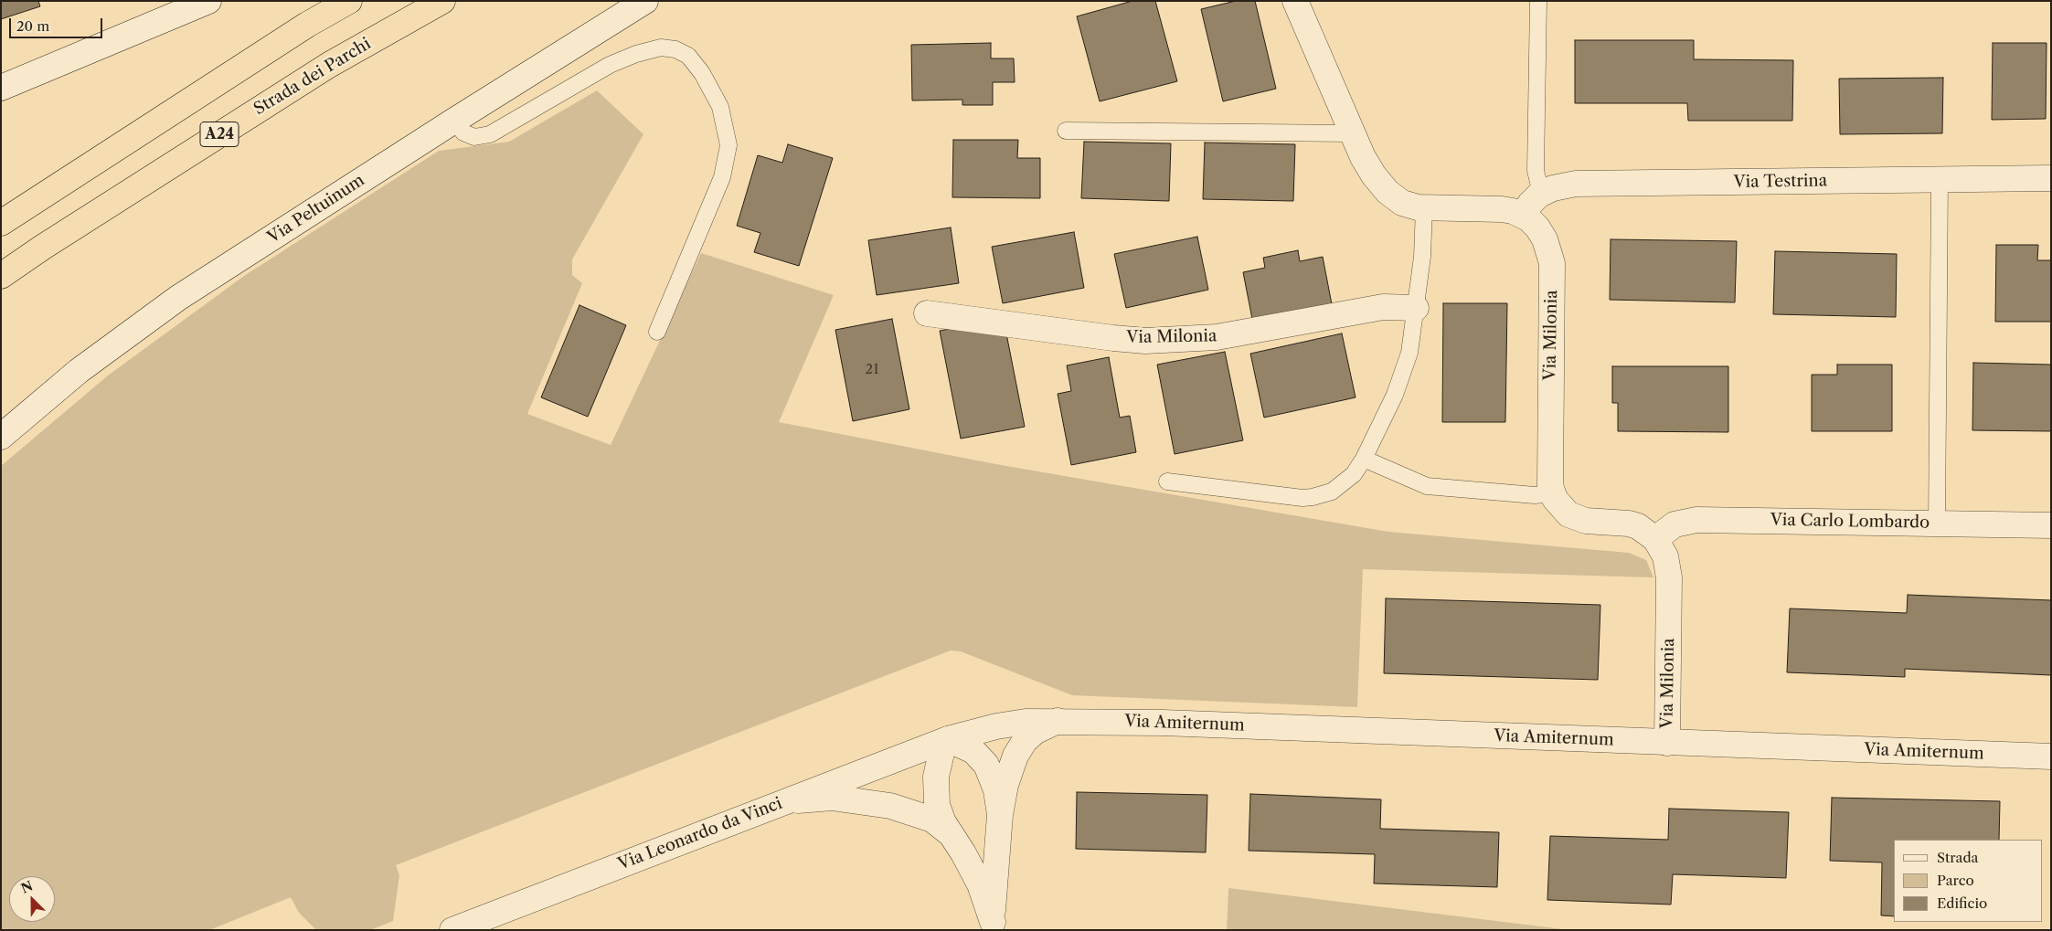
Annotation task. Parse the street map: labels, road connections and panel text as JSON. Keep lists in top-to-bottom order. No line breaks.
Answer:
{"streets":{"highway":["Strada dei Parchi","A24"],"street":["Via Testrina","Via Peltuinum","Via Milonia","Via Carlo Lombardo","Via Amiternum","Via Leonardo da Vinci"]},"crossings":[["Via Testrina","Via Milonia"],["Via Milonia","Via Carlo Lombardo"],["Via Milonia","Via Amiternum"],["Via Amiternum","Via Leonardo da Vinci"]],"house_numbers":["21"],"legend":["Strada","Parco","Edificio"],"scale_bar":"20 m","north":"top left"}
